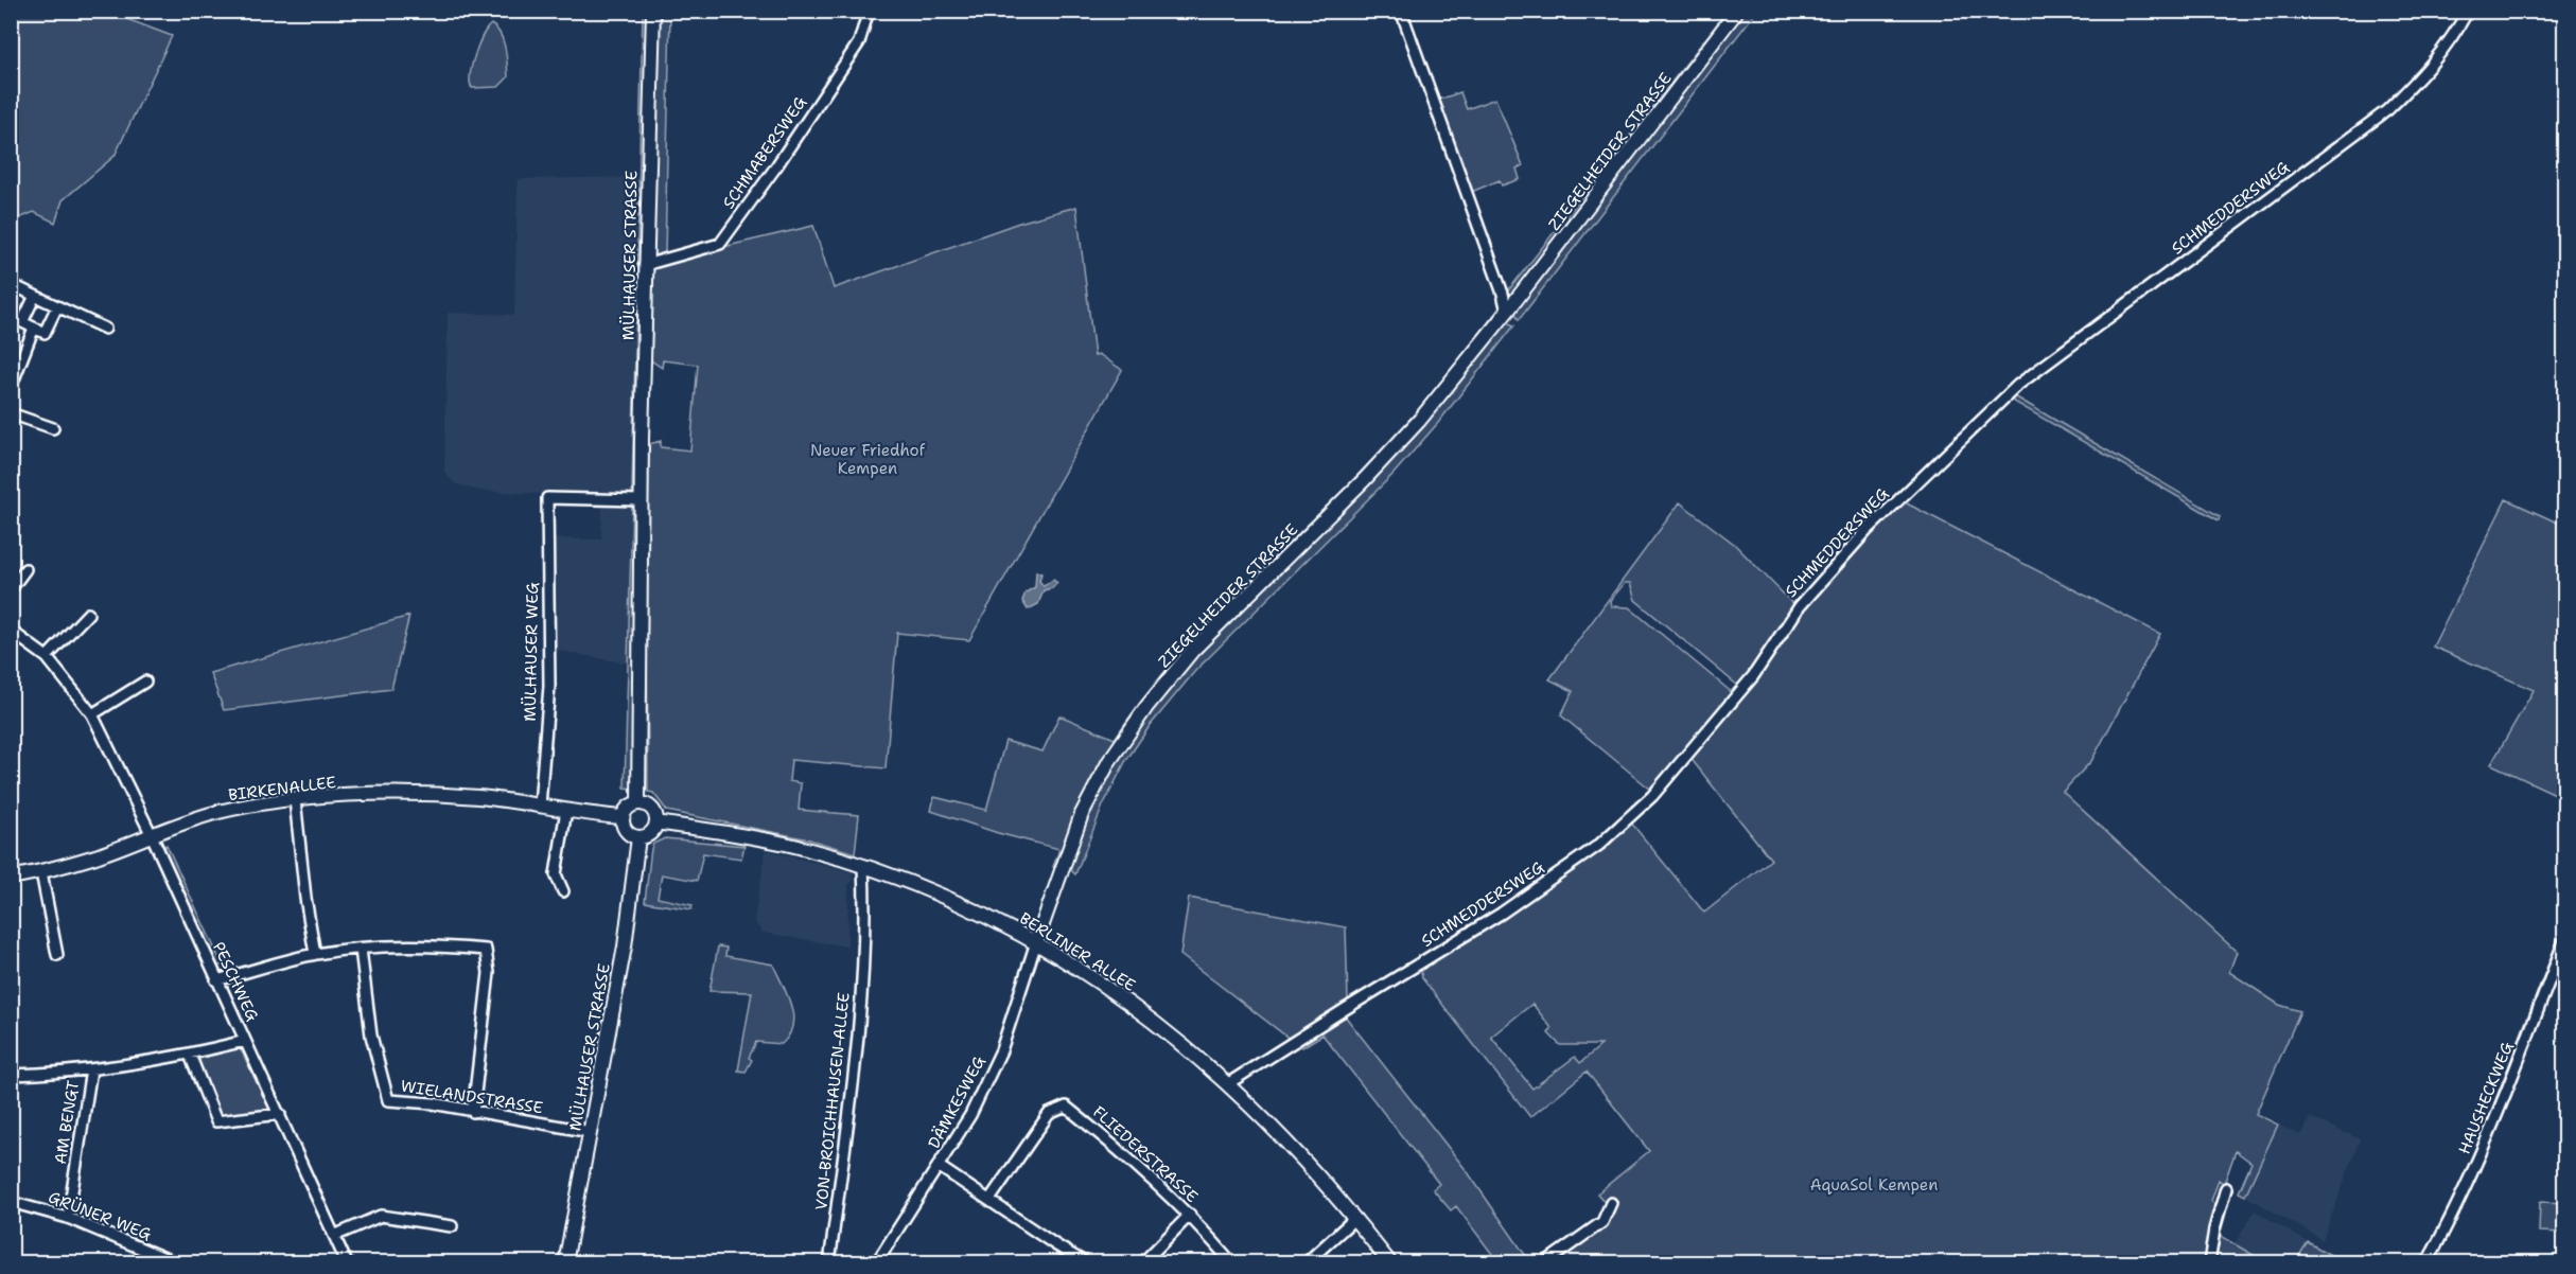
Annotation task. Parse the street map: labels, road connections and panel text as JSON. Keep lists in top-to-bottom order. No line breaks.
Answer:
{"streets":{"street":["ZIEGELHEIDER STRASSE","SCHMABERSWEG","SCHMEDDERSWEG","MÜLHAUSER STRASSE","MÜLHAUSER WEG","BIRKENALLEE","BERLINER ALLEE","PESCHWEG","WIELANDSTRASSE","HAUSHECKWEG","VON-BROICHHAUSEN-ALLEE","DÄMKESWEG","AM BENGT","FLIEDERSTRASSE","GRÜNER WEG"]},"crossings":[["ZIEGELHEIDER STRASSE","BERLINER ALLEE"],["ZIEGELHEIDER STRASSE","DÄMKESWEG"],["SCHMABERSWEG","MÜLHAUSER STRASSE"],["SCHMEDDERSWEG","BERLINER ALLEE"],["MÜLHAUSER STRASSE","MÜLHAUSER WEG"],["MÜLHAUSER STRASSE","BIRKENALLEE"],["MÜLHAUSER STRASSE","BERLINER ALLEE"],["MÜLHAUSER STRASSE","WIELANDSTRASSE"],["MÜLHAUSER WEG","BIRKENALLEE"],["BIRKENALLEE","BERLINER ALLEE"],["BIRKENALLEE","PESCHWEG"],["BERLINER ALLEE","VON-BROICHHAUSEN-ALLEE"],["BERLINER ALLEE","DÄMKESWEG"],["AM BENGT","GRÜNER WEG"]],"parks":["Neuer Friedhof Kempen","AquaSol Kempen"]}
